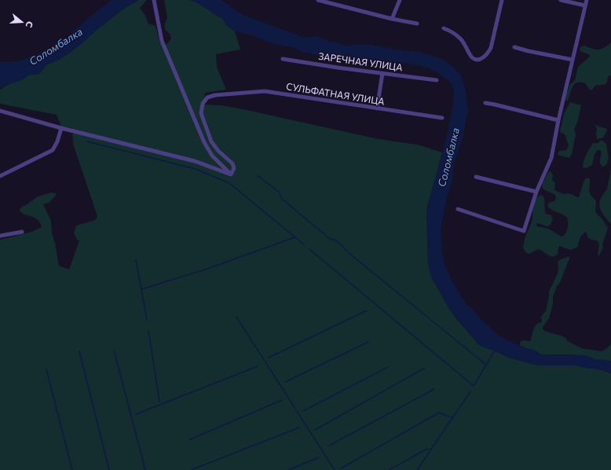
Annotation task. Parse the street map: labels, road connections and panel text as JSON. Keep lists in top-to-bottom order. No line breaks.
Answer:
{"streets":{"street":["ЗАРЕЧНАЯ УЛИЦА","СУЛЬФАТНАЯ УЛИЦА"]},"water":["Соломбалка"],"north":"right"}
